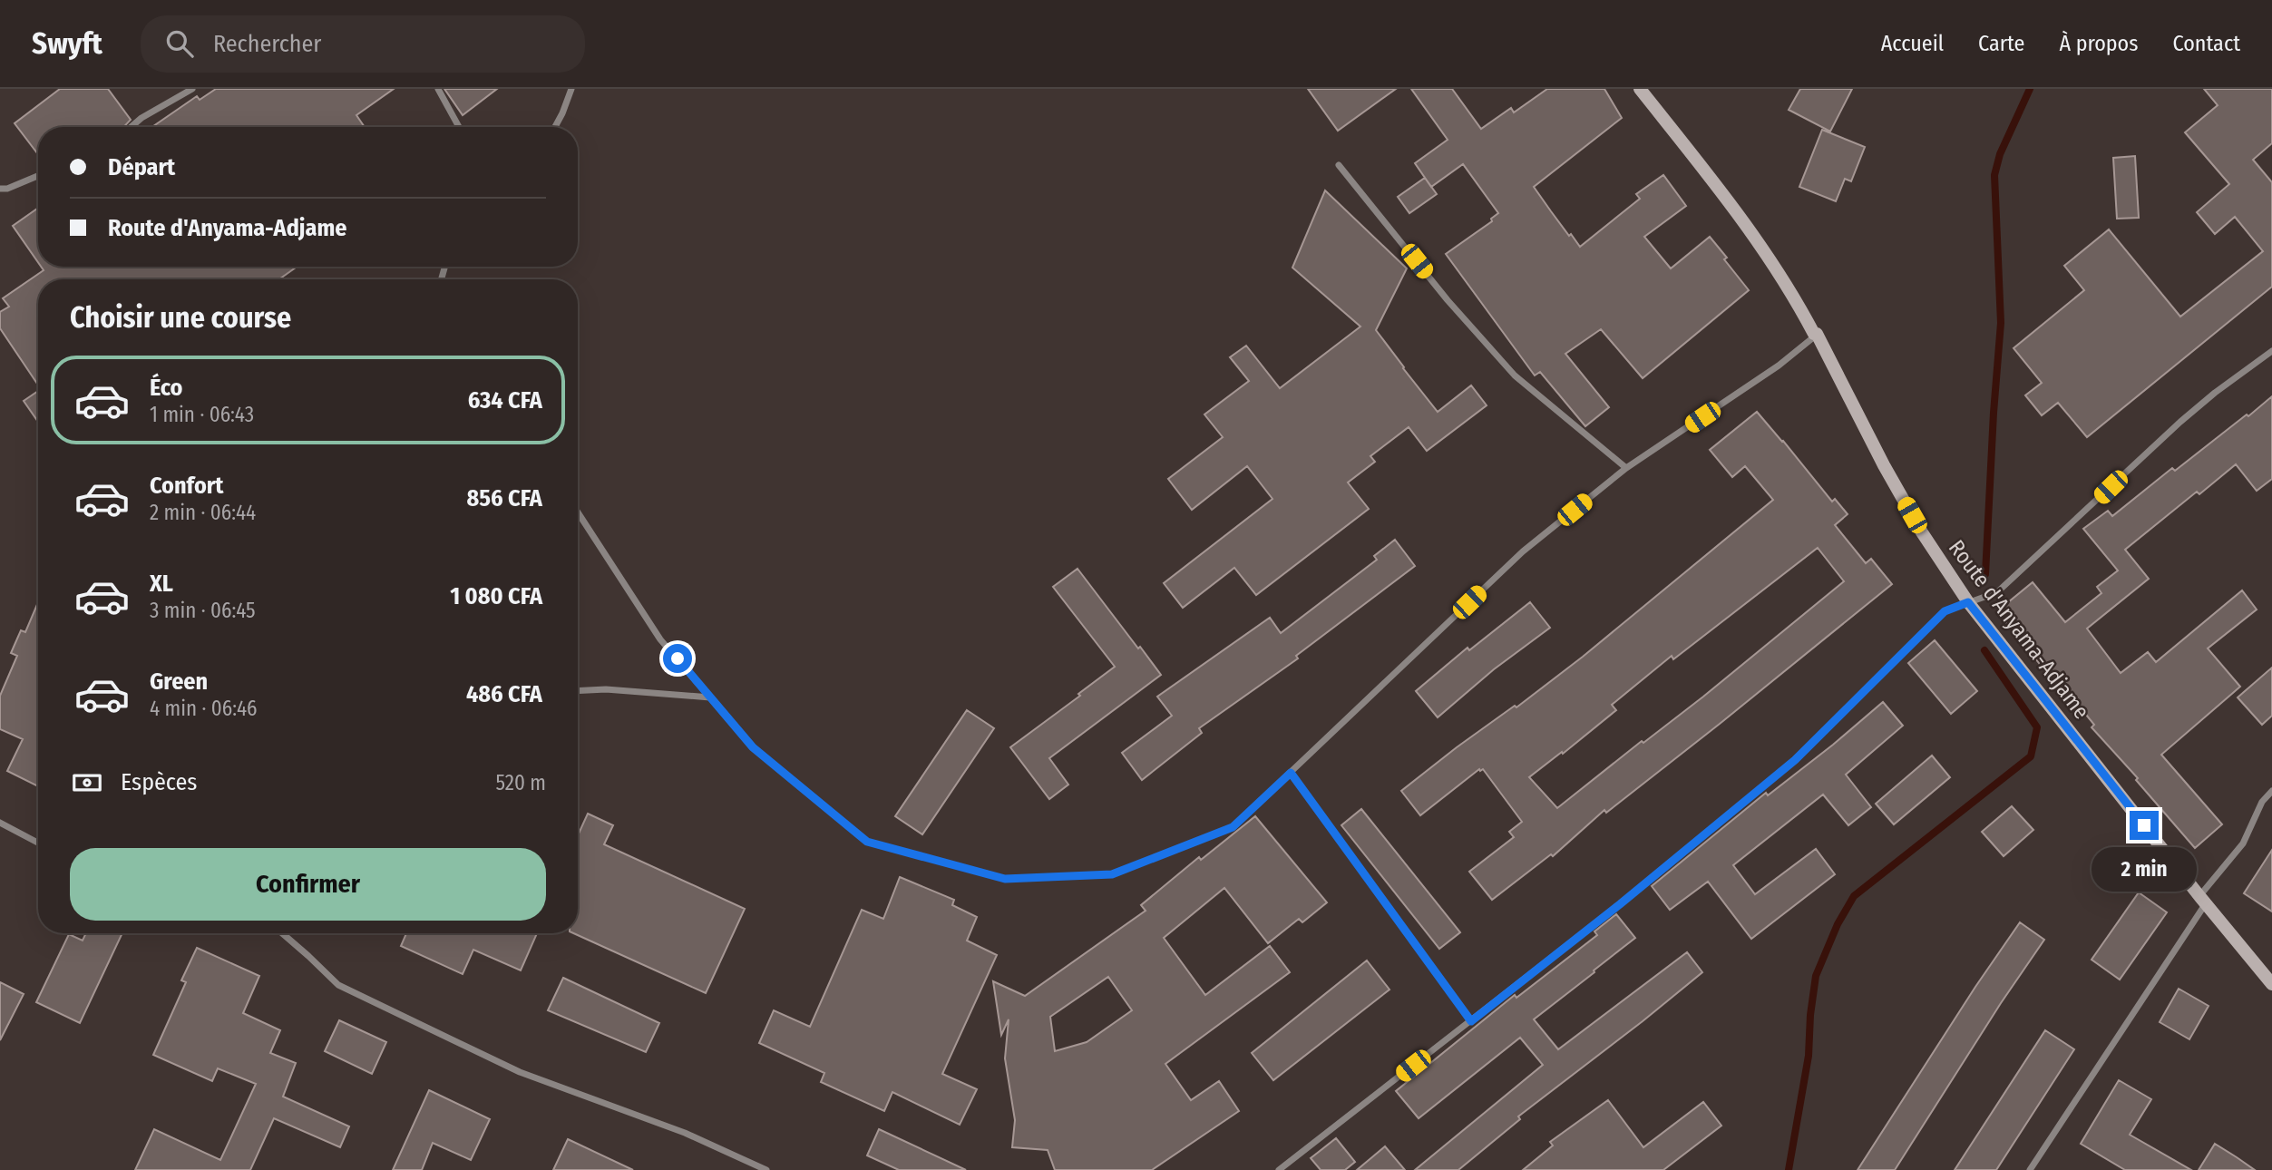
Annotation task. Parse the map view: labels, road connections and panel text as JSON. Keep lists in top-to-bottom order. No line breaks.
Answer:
{"streets":{"street":["Route d'Anyama-Adjame"]},"page":{"header":"Swyft","search":"Rechercher","nav":["Accueil","Carte","À propos","Contact"],"banner":["Départ","Route d'Anyama-Adjame"],"heading":"Choisir une course","list":[{"name":"Éco","note":"1 min · 06:43","value":"634 CFA"},{"name":"Confort","note":"2 min · 06:44","value":"856 CFA"},{"name":"XL","note":"3 min · 06:45","value":"1 080 CFA"},{"name":"Green","note":"4 min · 06:46","value":"486 CFA"}],"pay":["Espèces","520 m"],"buttons":"Confirmer","bubble":"2 min"}}
